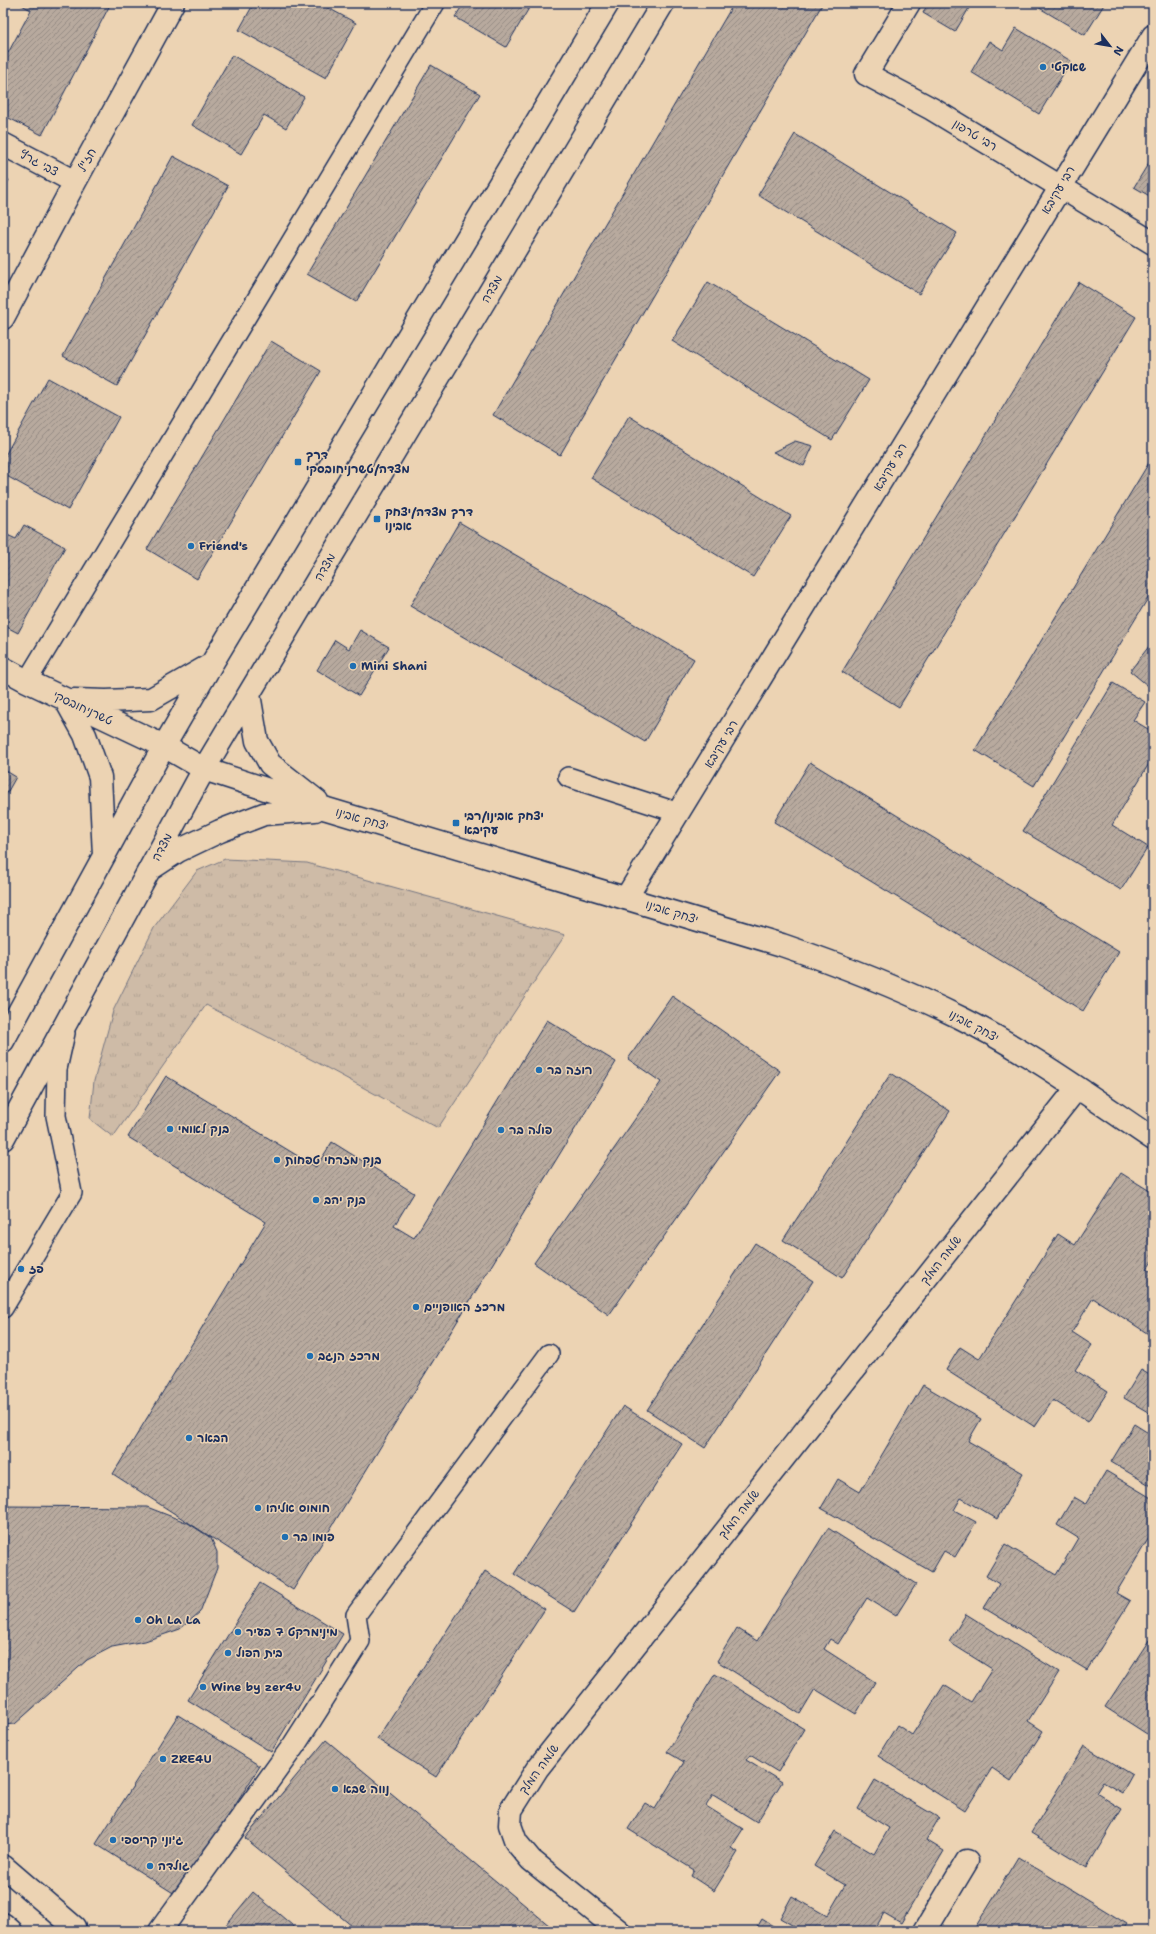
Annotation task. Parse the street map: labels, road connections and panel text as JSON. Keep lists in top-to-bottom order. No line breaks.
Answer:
{"streets":{"street":["רבי טרפון","חז\"ל","צבי גרץ","רבי עקיבא","מצדה","טשרניחובסקי","יצחק אבינו","שלמה המלך"]},"crossings":[["רבי טרפון","רבי עקיבא"],["חז\"ל","צבי גרץ"],["רבי עקיבא","יצחק אבינו"],["מצדה","יצחק אבינו"],["טשרניחובסקי","יצחק אבינו"],["יצחק אבינו","שלמה המלך"]],"places":{"other":["שאקטי","Friend's","Mini Shani","רוזה בר","בנק לאומי","פולה בר","בנק מזרחי טפחות","בנק יהב","פז","מרכז האופניים","מרכז הנגב","הבאר","חומוס אליהו","פומו בר","Oh La La","מינימרקט 7 בעיר","בית הפול","Wine by zer4u","ZRE4U","נווה שבא","ג'וני קריספי","גולדה"],"transit":["דרך מצדה/טשרניחובסקי","דרך מצדה/יצחק אבינו","יצחק אבינו/רבי עקיבא"]},"north":"bottom right"}
